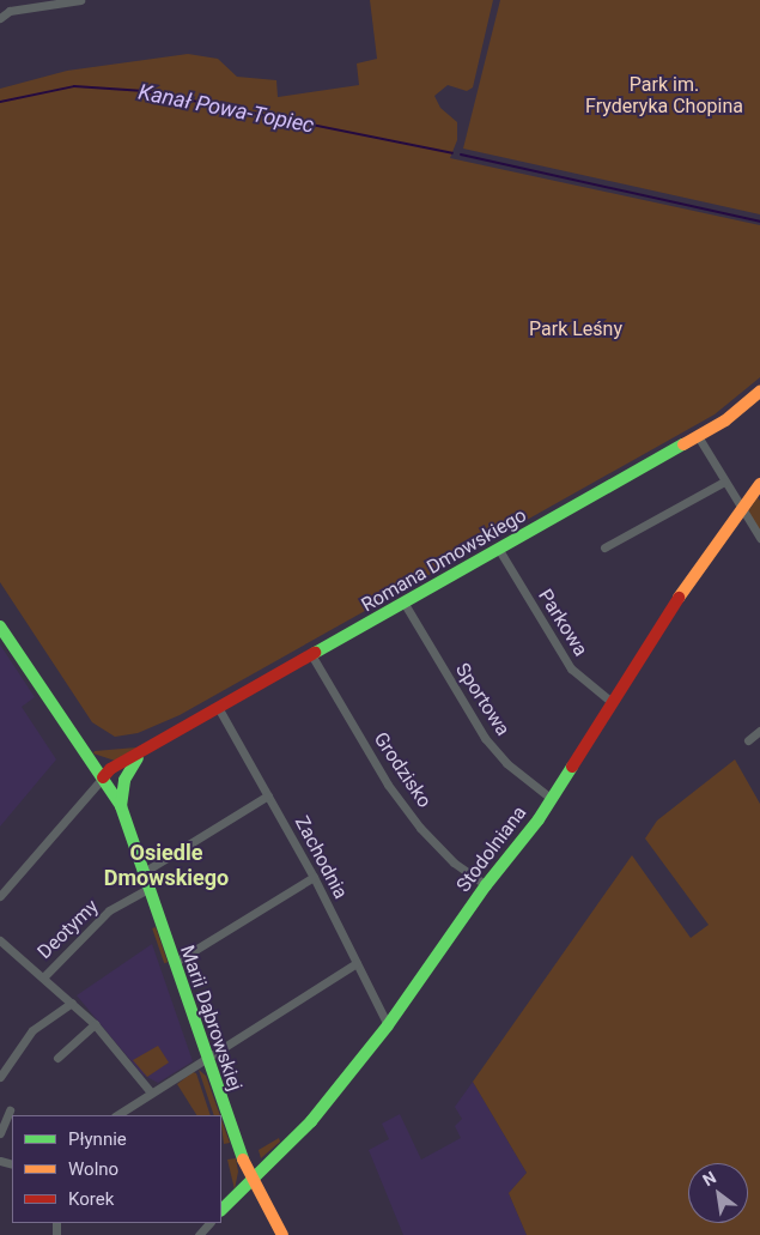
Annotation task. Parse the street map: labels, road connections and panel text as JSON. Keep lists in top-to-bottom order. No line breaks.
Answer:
{"streets":{"street":["Romana Dmowskiego","Parkowa","Sportowa","Grodzisko","Stodolniana","Zachodnia","Deotymy","Marii Dąbrowskiej"]},"crossings":[["Romana Dmowskiego","Parkowa"],["Romana Dmowskiego","Sportowa"],["Romana Dmowskiego","Grodzisko"],["Romana Dmowskiego","Zachodnia"],["Romana Dmowskiego","Marii Dąbrowskiej"],["Parkowa","Stodolniana"],["Sportowa","Stodolniana"],["Grodzisko","Stodolniana"],["Stodolniana","Zachodnia"],["Stodolniana","Marii Dąbrowskiej"],["Deotymy","Marii Dąbrowskiej"]],"districts":["Osiedle Dmowskiego"],"water":["Kanał Powa-Topiec"],"parks":["Park im. Fryderyka Chopina","Park Leśny"],"legend":["Płynnie","Wolno","Korek"],"north":"top left"}
